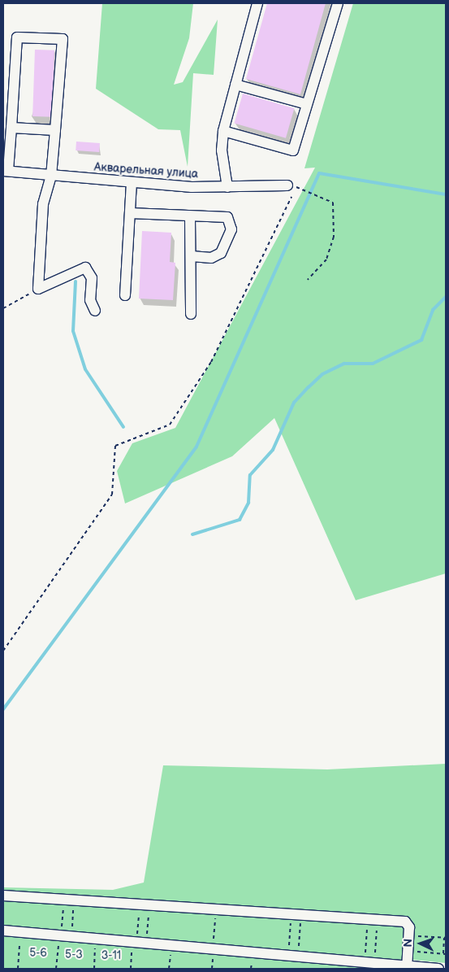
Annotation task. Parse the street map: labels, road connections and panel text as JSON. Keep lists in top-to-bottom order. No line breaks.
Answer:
{"streets":{"street":["Акварельная улица"]},"parks":["5-6","5-3","3-11"],"north":"left"}
